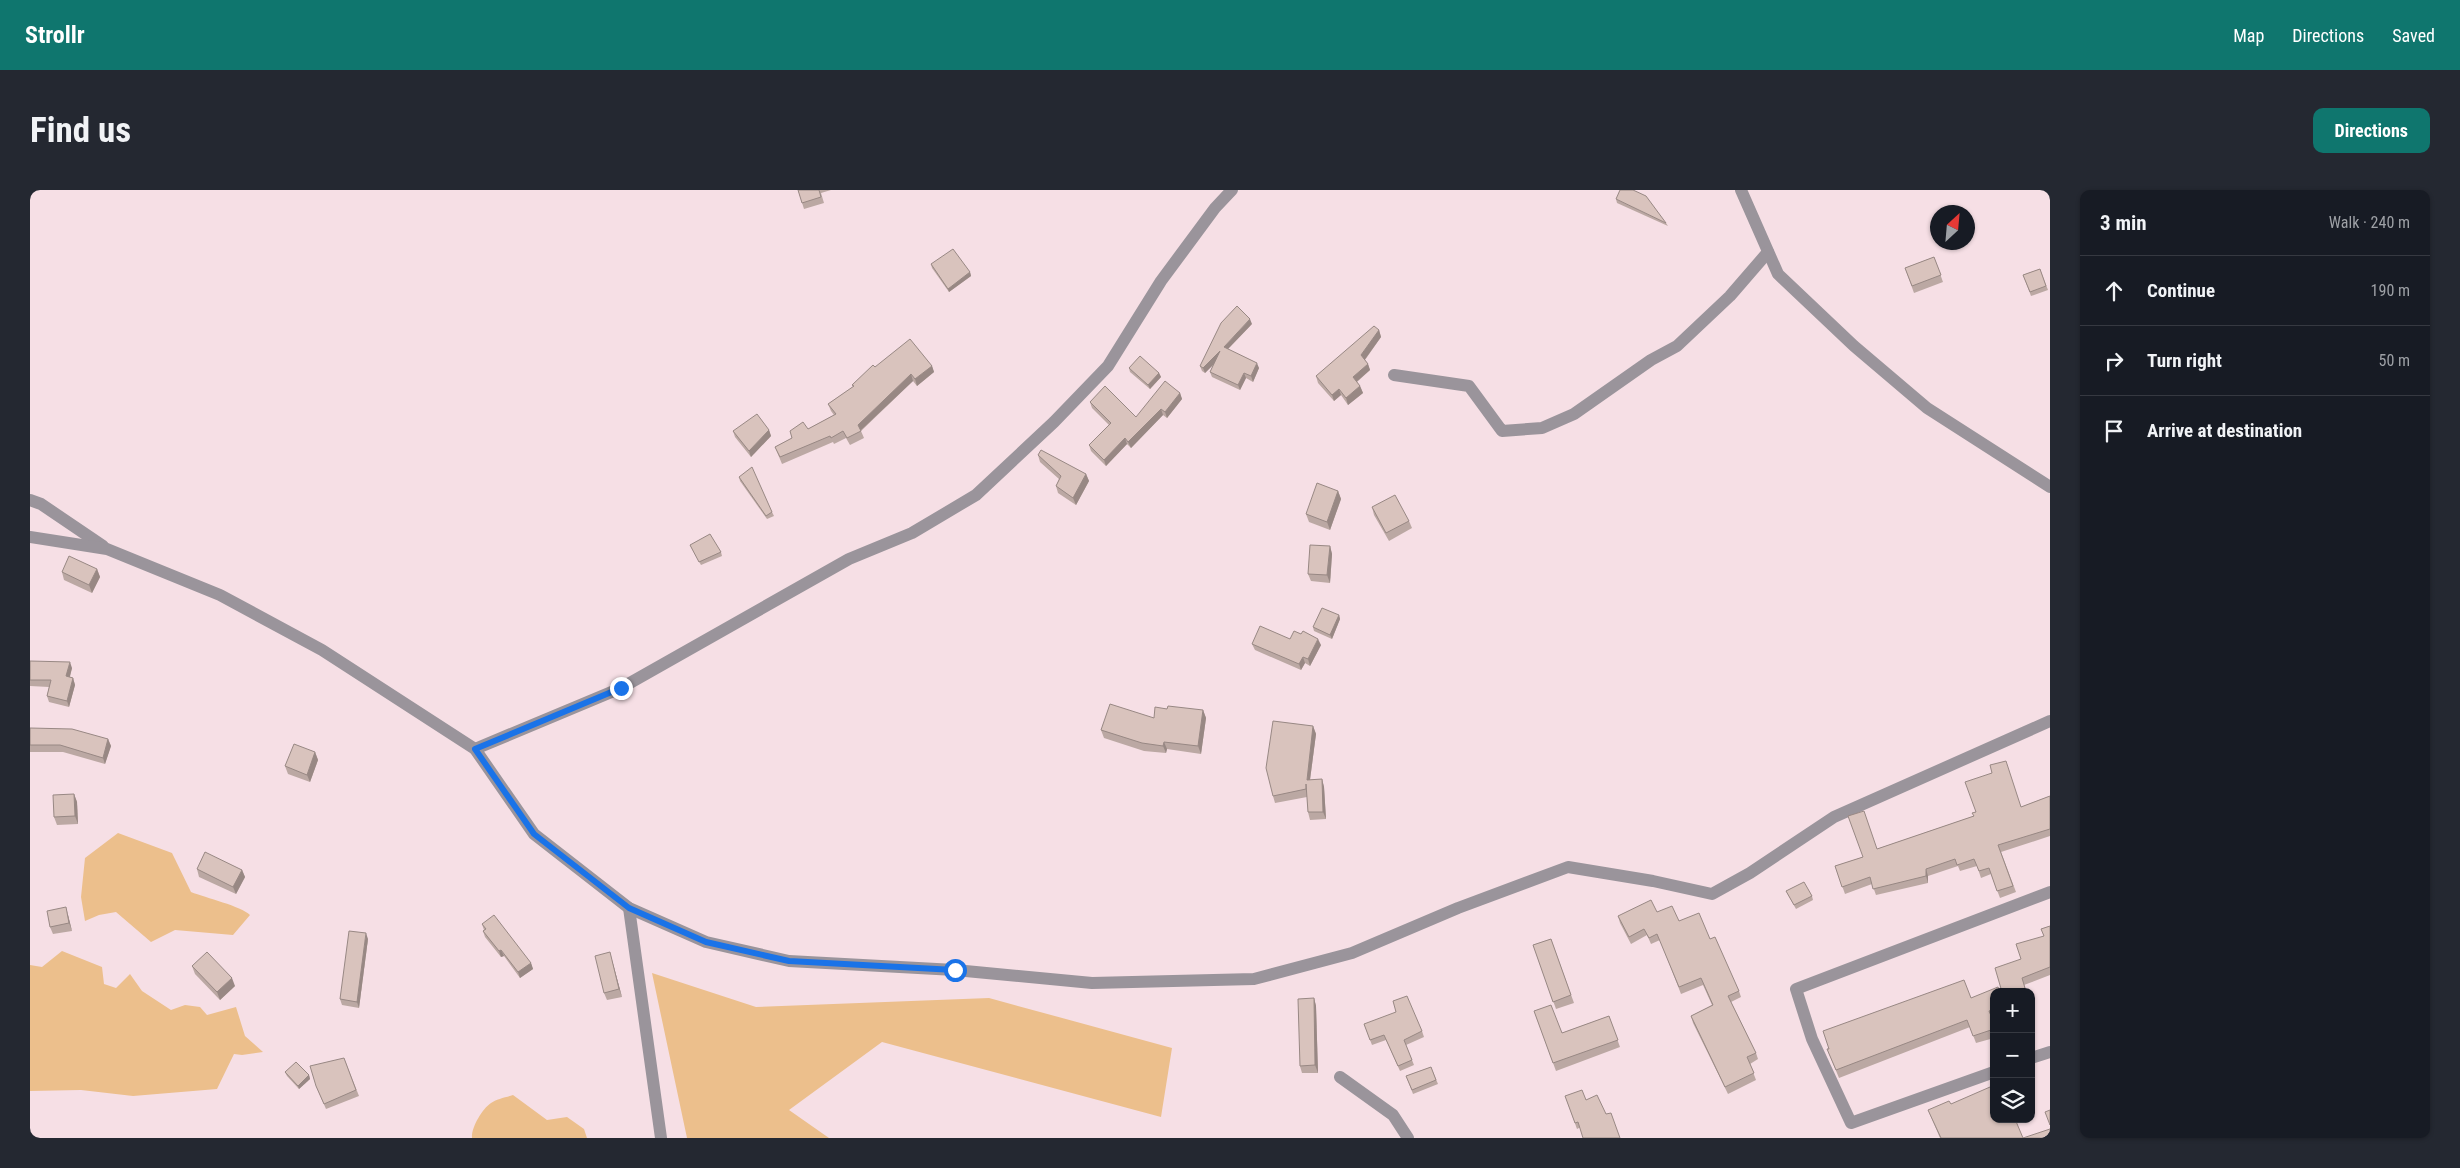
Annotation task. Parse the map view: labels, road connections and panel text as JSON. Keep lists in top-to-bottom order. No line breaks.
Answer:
{"north":"top right","page":{"header":"Strollr","nav":["Map","Directions","Saved"],"buttons":"Directions","title":"Find us","heading":["3 min","Walk · 240 m"],"list":[["Continue","190 m"],["Turn right","50 m"],"Arrive at destination"],"map_buttons":["+","−"]}}
